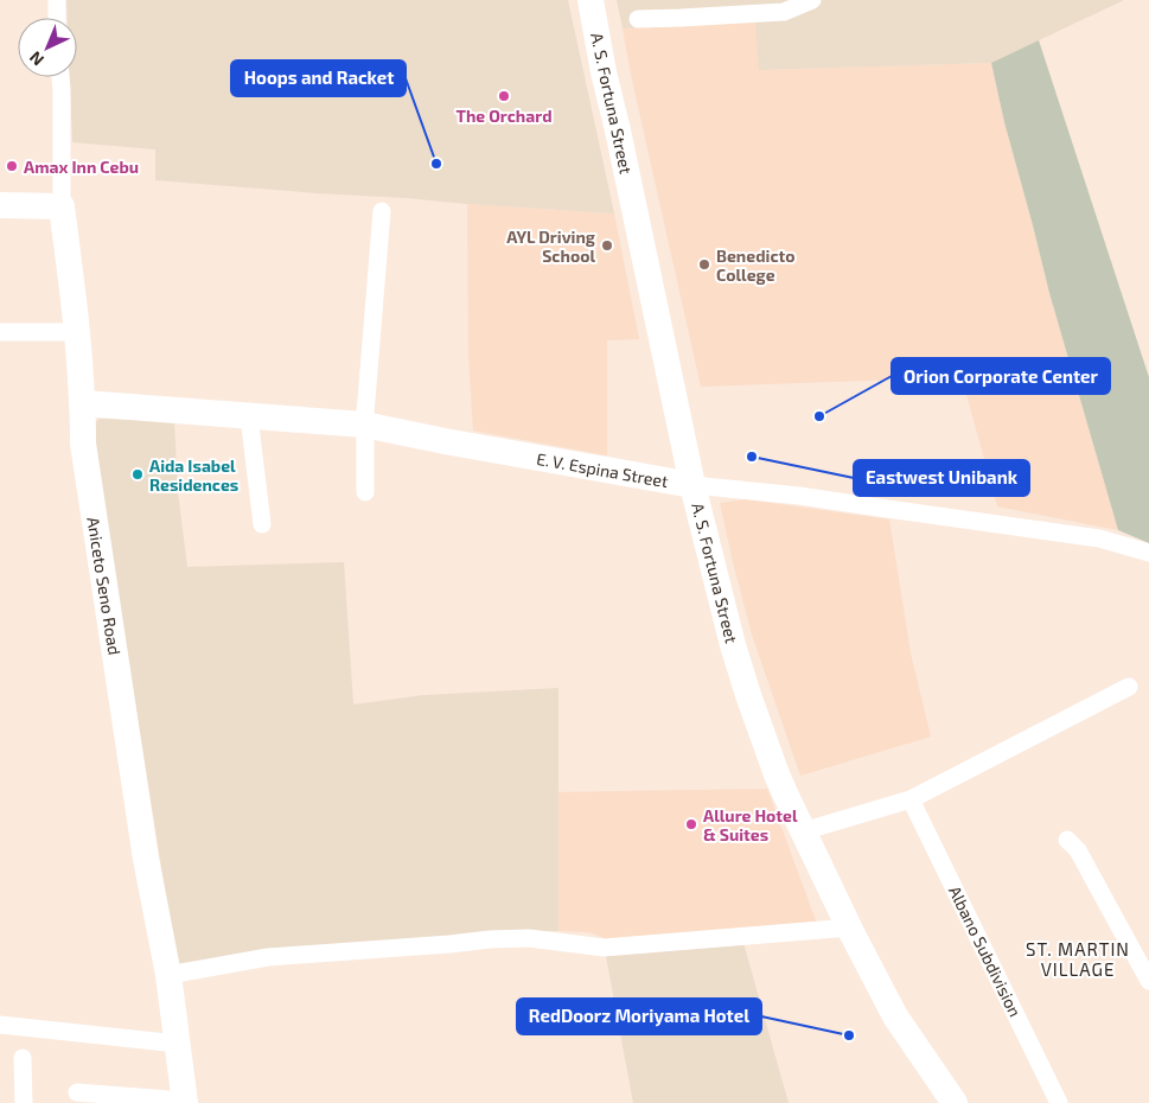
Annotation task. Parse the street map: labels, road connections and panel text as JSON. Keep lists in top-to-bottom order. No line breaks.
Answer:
{"streets":{"street":["A. S. Fortuna Street","E. V. Espina Street","Aniceto Seno Road","Albano Subdivision"]},"crossings":[["A. S. Fortuna Street","E. V. Espina Street"],["E. V. Espina Street","Aniceto Seno Road"]],"districts":["ST. MARTIN VILLAGE"],"places":["The Orchard","Hoops and Racket","Amax Inn Cebu","AYL Driving School","Benedicto College","Orion Corporate Center","Eastwest Unibank","Aida Isabel Residences","Allure Hotel & Suites","RedDoorz Moriyama Hotel"],"north":"bottom left"}
